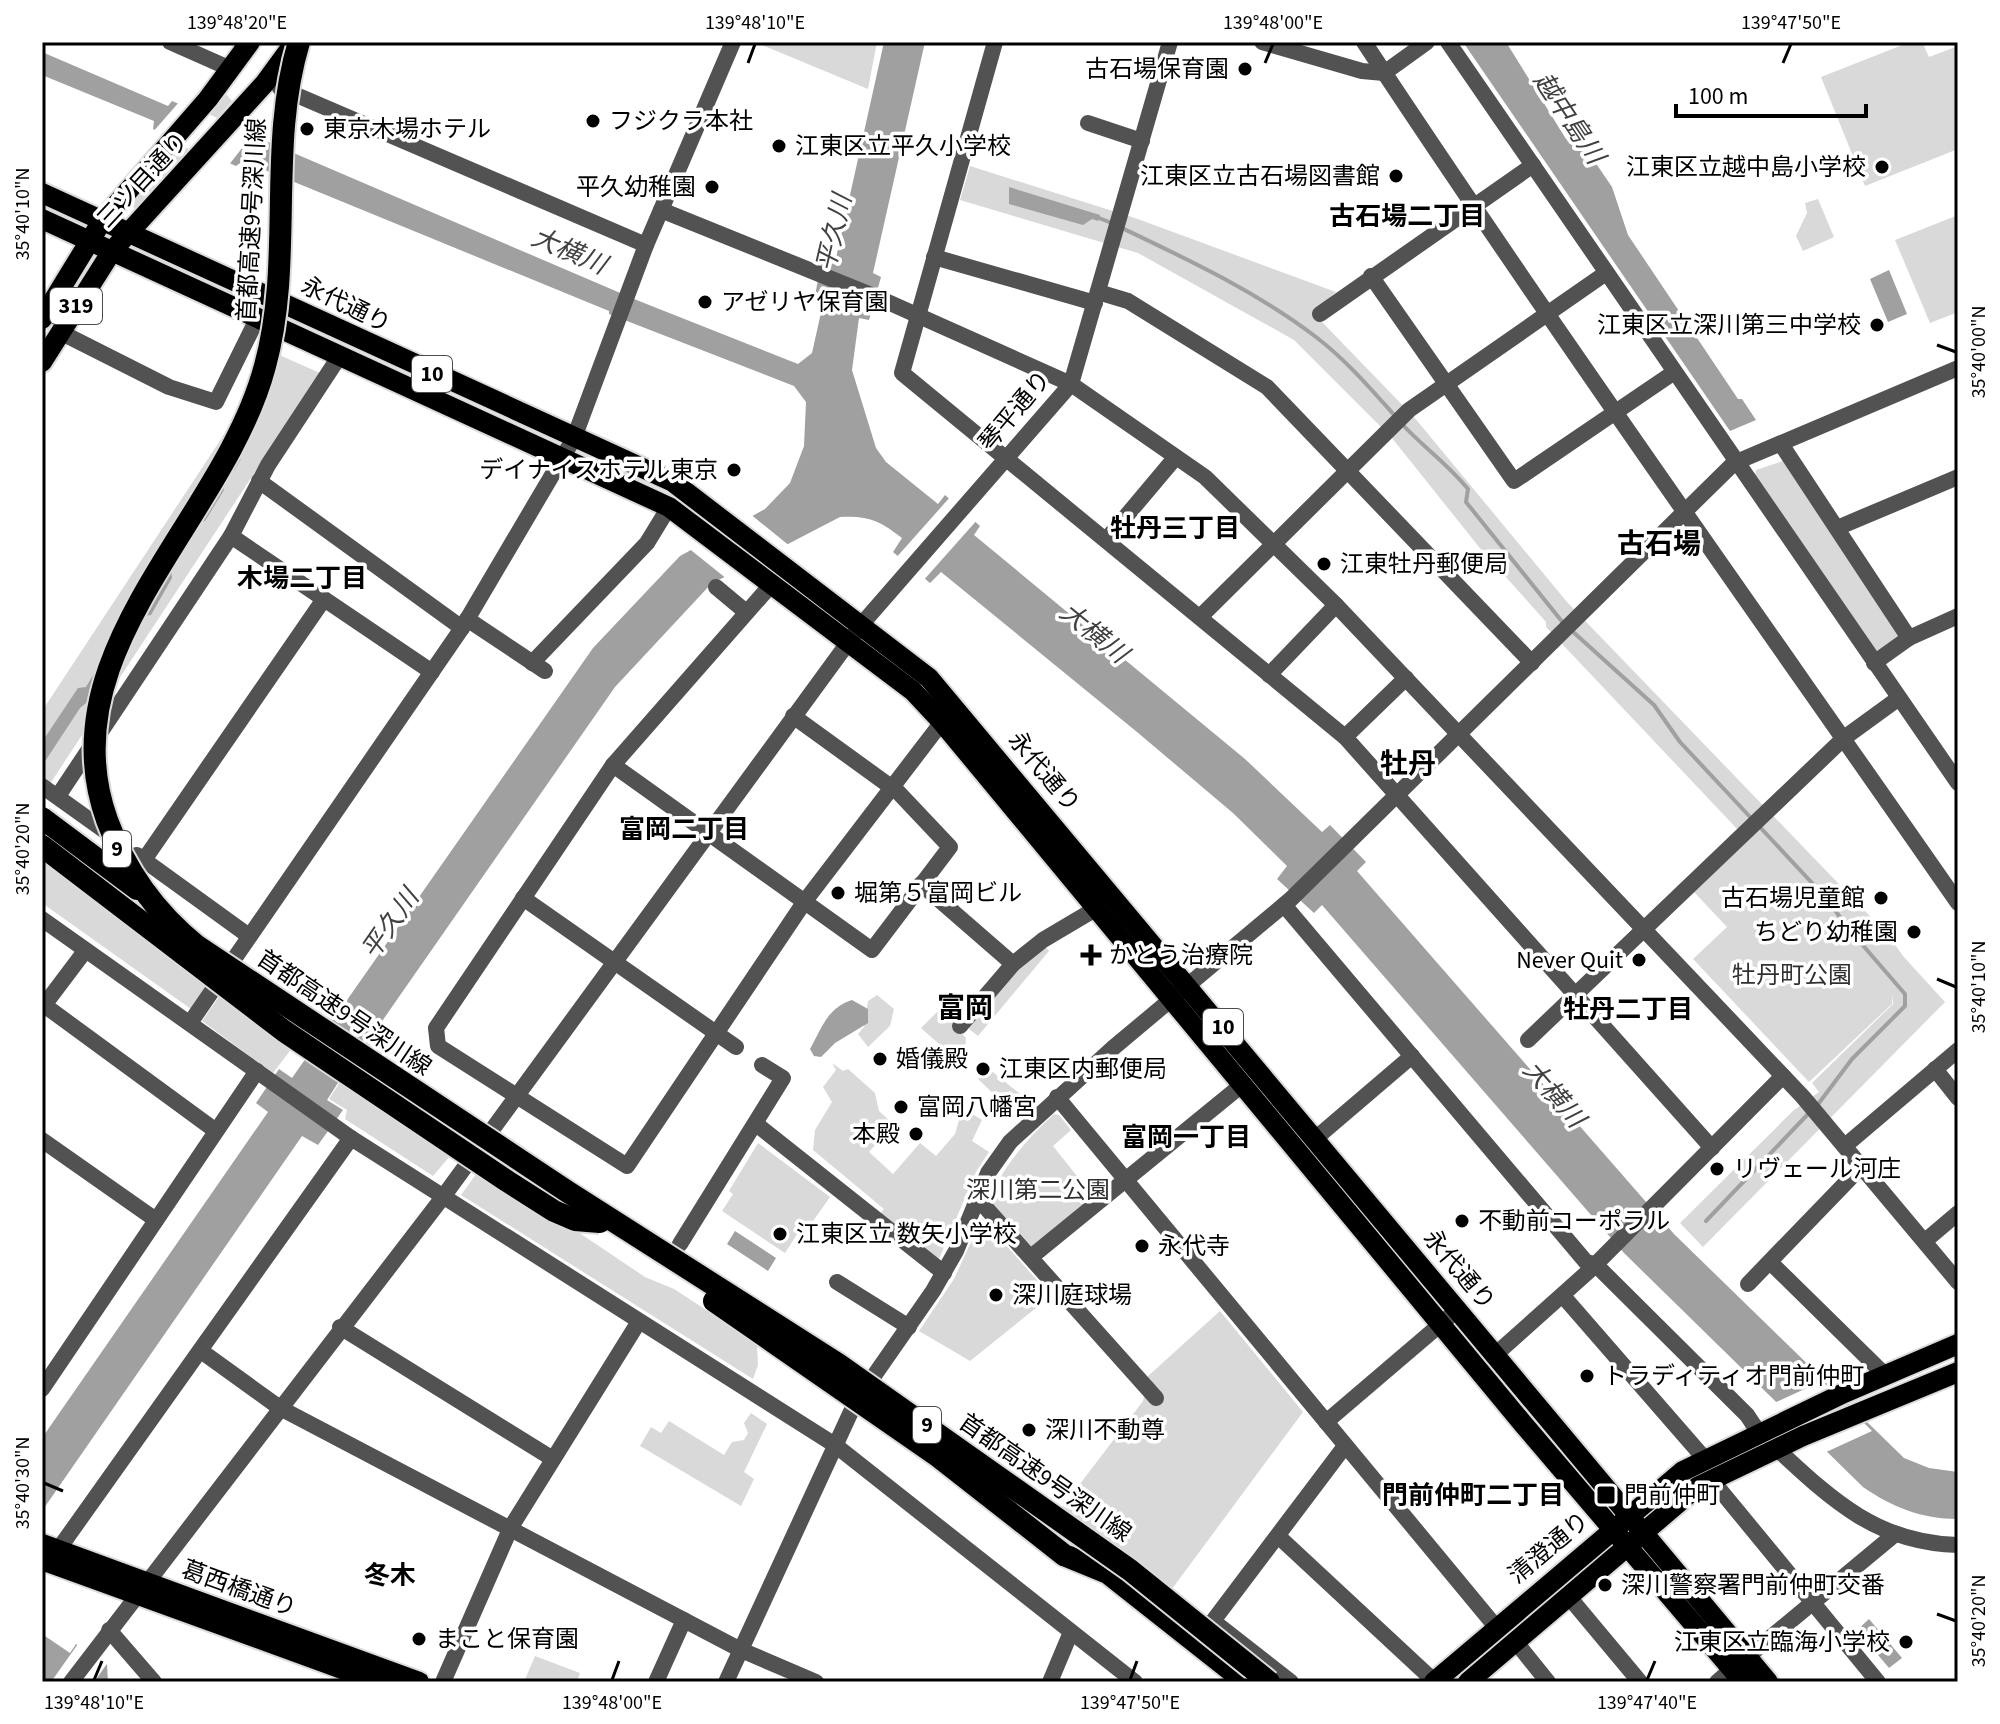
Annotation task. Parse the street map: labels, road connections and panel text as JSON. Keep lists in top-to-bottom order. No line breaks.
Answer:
{"streets":{"highway":["首都高速9号深川線","9"],"main road":["三ツ目通り","永代通り","319","10","清澄通り","葛西橋通り"],"street":["琴平通り"]},"crossings":[["三ツ目通り","首都高速9号深川線"],["三ツ目通り","永代通り"],["永代通り","琴平通り"],["永代通り","清澄通り"],["琴平通り","葛西橋通り"]],"districts":["古石場二丁目","牡丹三丁目","古石場","木場二丁目","牡丹","富岡二丁目","富岡","牡丹二丁目","富岡一丁目","門前仲町二丁目","冬木"],"water":["越中島川","平久川","大横川"],"parks":["牡丹町公園","深川第二公園"],"places":{"other":["古石場保育園","フジクラ本社","東京木場ホテル","江東区立平久小学校","江東区立越中島小学校","江東区立古石場図書館","平久幼稚園","アゼリヤ保育園","江東区立深川第三中学校","デイナイスホテル東京","江東牡丹郵便局","堀第５富岡ビル","古石場児童館","ちどり幼稚園","Never Quit","婚儀殿","江東区内郵便局","富岡八幡宮","本殿","リヴェール河庄","不動前コーポラル","江東区立 数矢小学校","永代寺","深川庭球場","トラディティオ門前仲町","深川不動尊","深川警察署門前仲町交番","まこと保育園","江東区立臨海小学校"],"health":["かとう治療院"],"transit":["門前仲町"]},"scale_bar":"100 m","coordinates":["139°48'20\"E","139°48'10\"E","139°48'00\"E","139°47'50\"E","35°40'10\"N","35°40'00\"N","35°40'20\"N","35°40'30\"N","139°47'40\"E"]}
